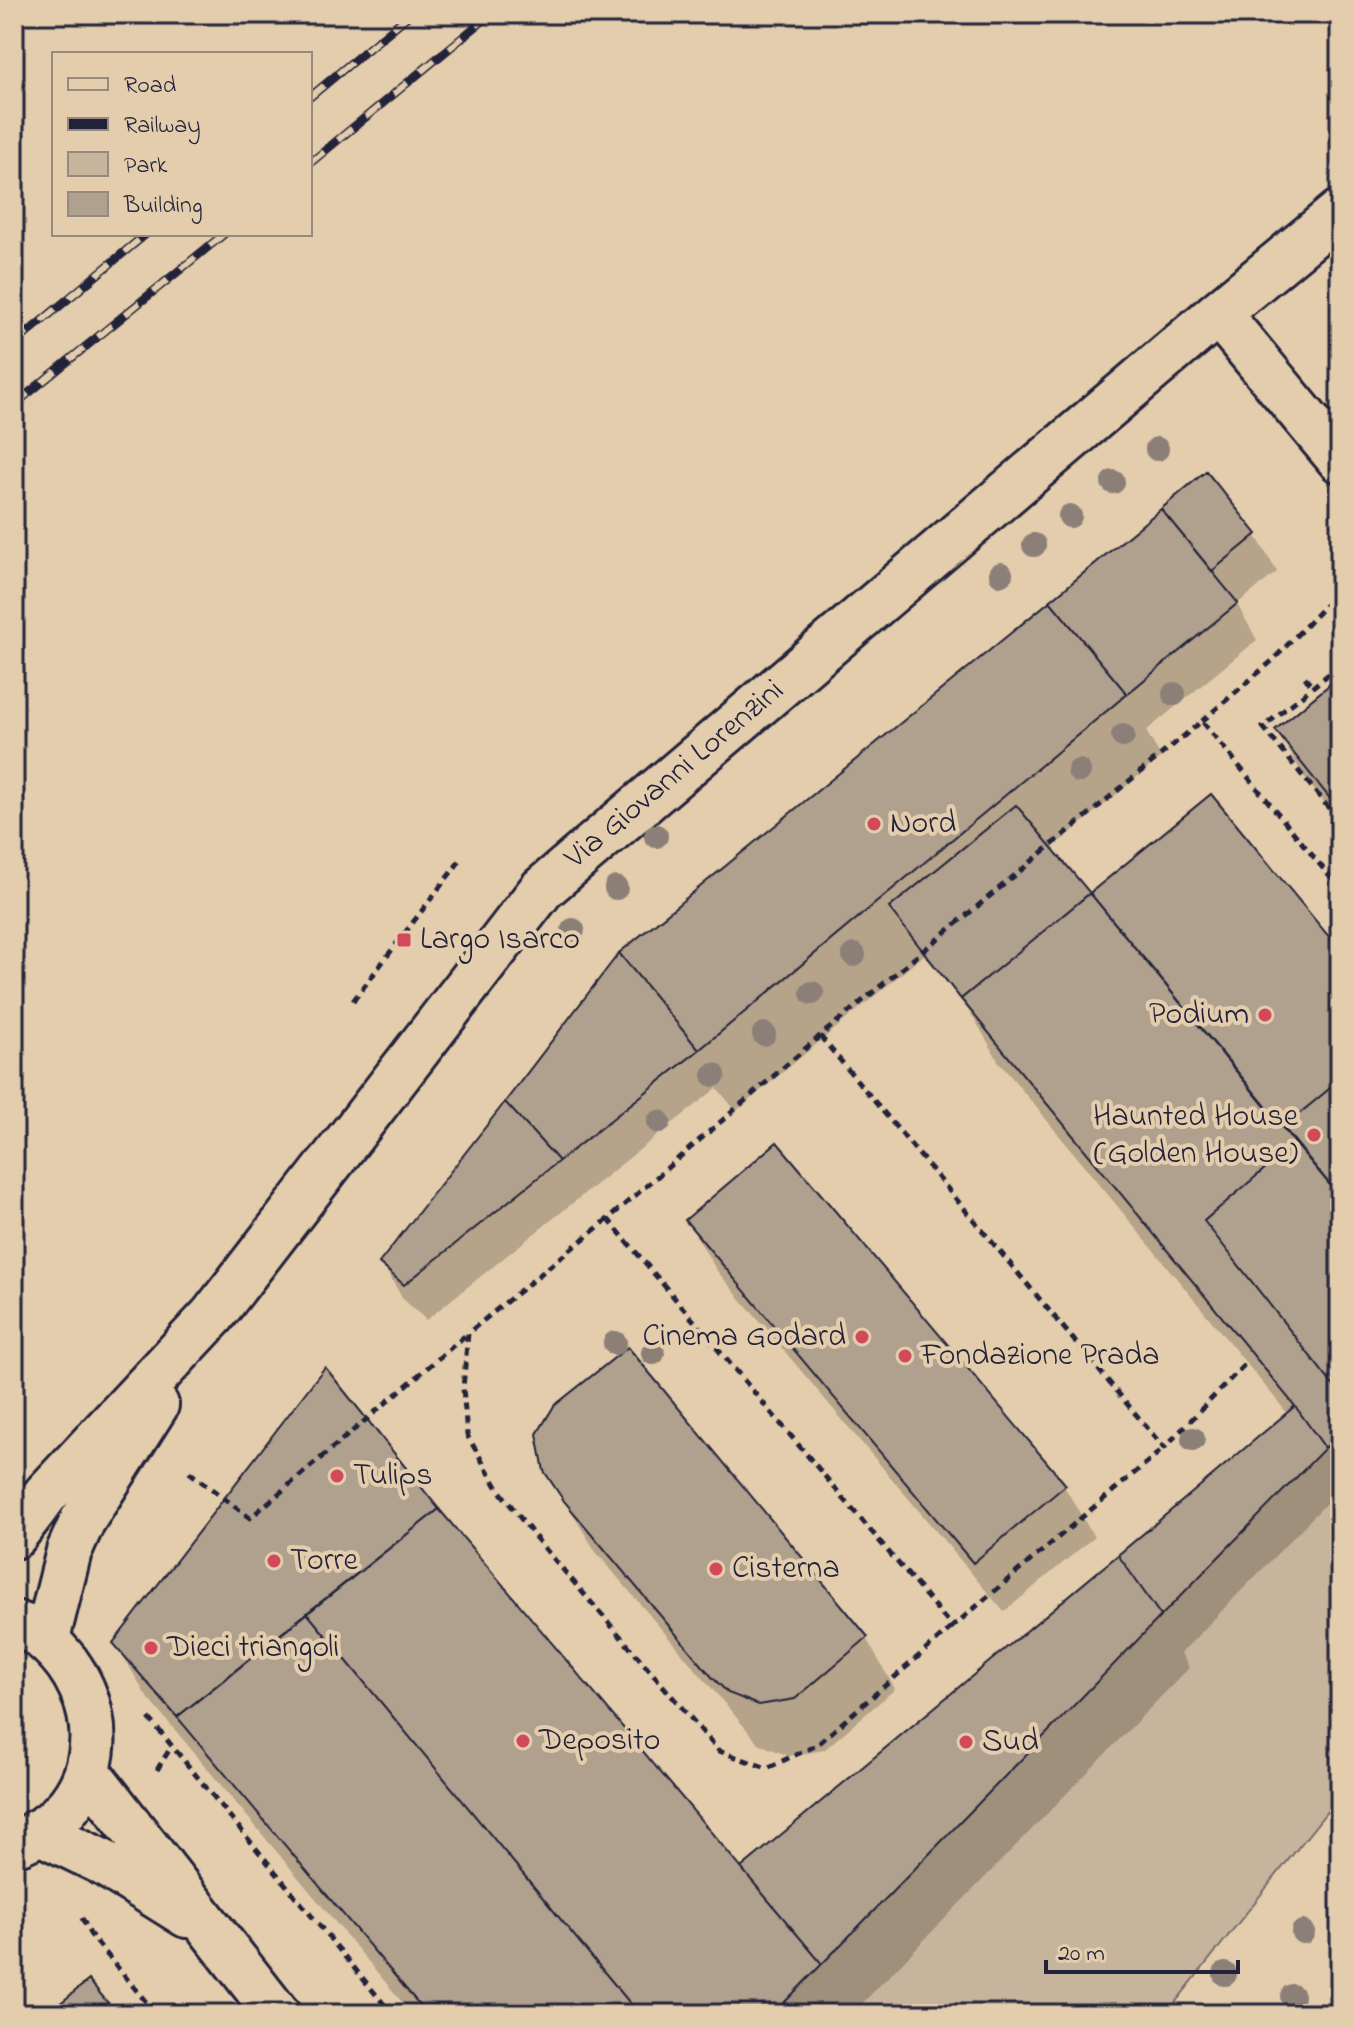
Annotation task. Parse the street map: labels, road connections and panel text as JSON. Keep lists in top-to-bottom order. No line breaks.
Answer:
{"streets":{"street":["Via Giovanni Lorenzini"]},"places":{"other":["Nord","Podium","Haunted House (Golden House)","Cinema Godard","Fondazione Prada","Tulips","Torre","Cisterna","Dieci triangoli","Deposito","Sud"],"transit":["Largo Isarco"]},"legend":["Road","Railway","Park","Building"],"scale_bar":"20 m"}
